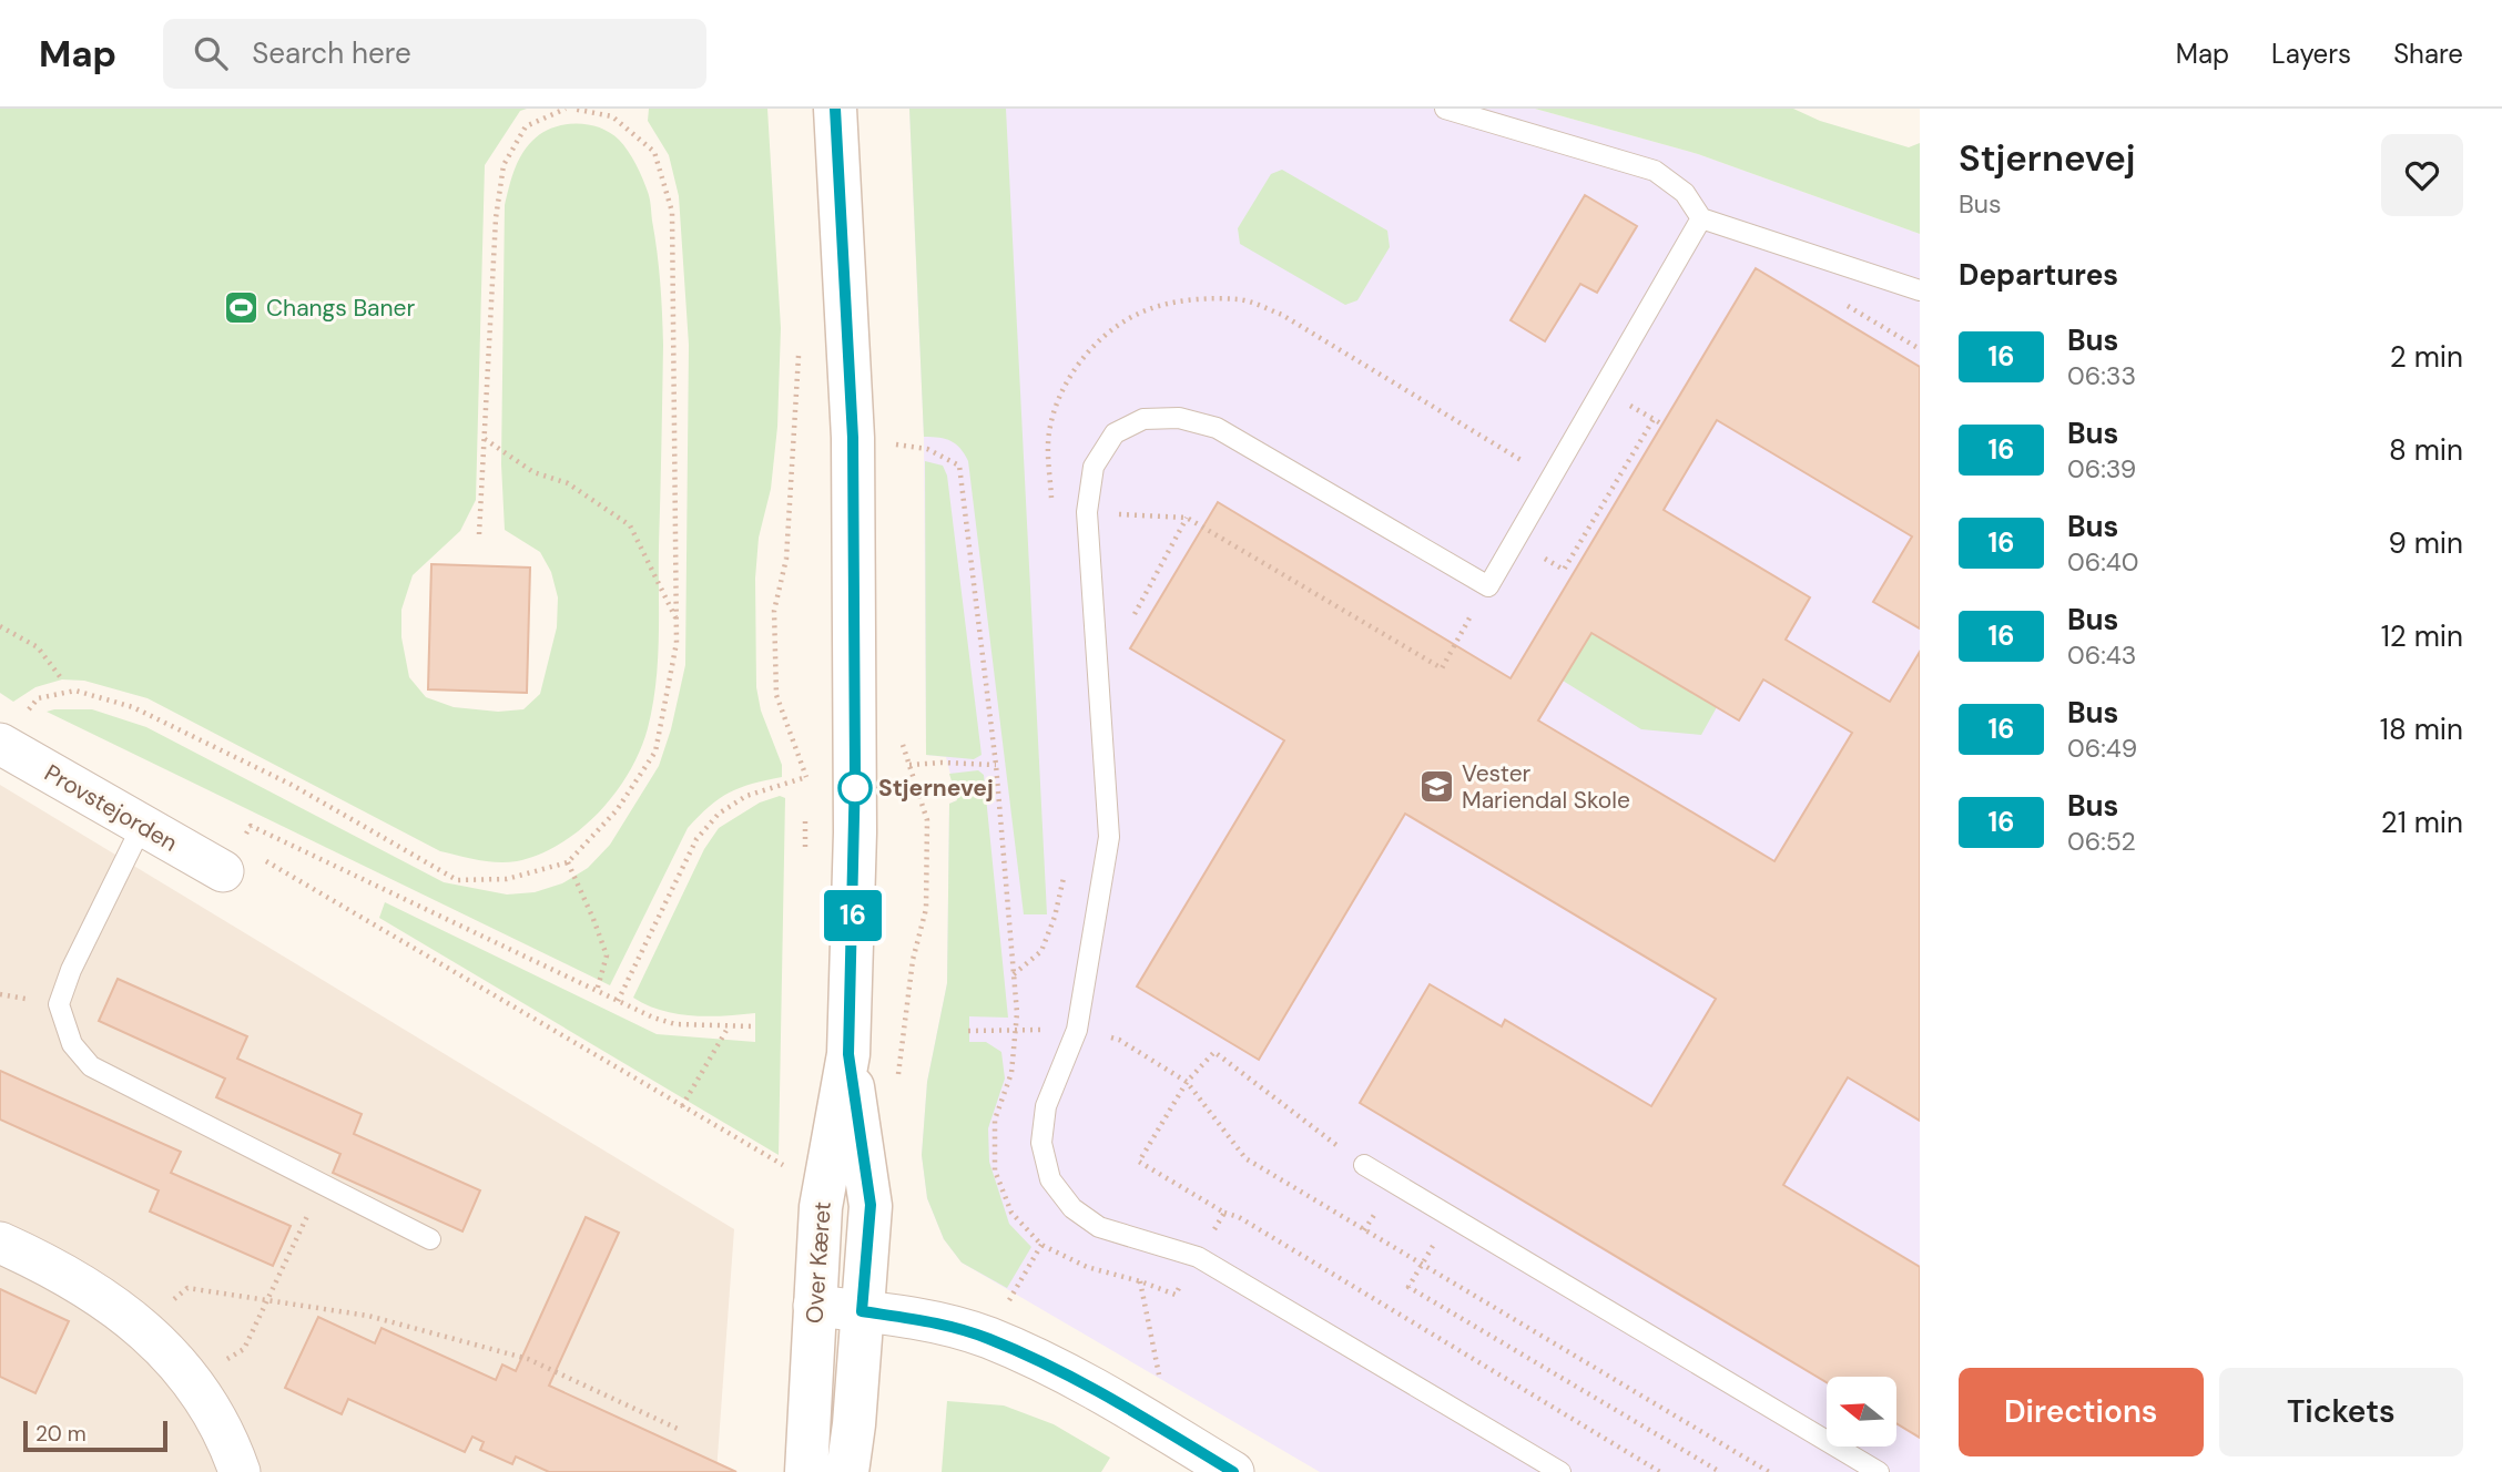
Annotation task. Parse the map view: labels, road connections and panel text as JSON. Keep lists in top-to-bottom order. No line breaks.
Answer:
{"streets":{"main road":["Over Kæret"],"street":["Provstejorden"]},"places":{"sports":["Changs Baner"],"school or university":["Vester Mariendal Skole"],"other":["Stjernevej"]},"lines":["bus line 16"],"scale_bar":"20 m","north":"left","page":{"header":"Map","search":"Search here","nav":["Map","Layers","Share"],"on_map":"16","heading":[["Stjernevej","Bus"],"Departures"],"list":[{"mark":"16","name":"Bus","note":"06:33","value":"2 min"},{"mark":"16","name":"Bus","note":"06:39","value":"8 min"},{"mark":"16","name":"Bus","note":"06:40","value":"9 min"},{"mark":"16","name":"Bus","note":"06:43","value":"12 min"},{"mark":"16","name":"Bus","note":"06:49","value":"18 min"},{"mark":"16","name":"Bus","note":"06:52","value":"21 min"}],"buttons":["Directions","Tickets"],"scale":"20 m"}}
